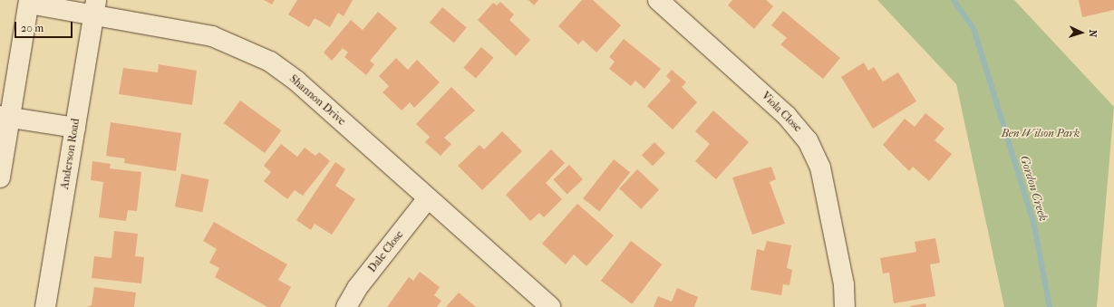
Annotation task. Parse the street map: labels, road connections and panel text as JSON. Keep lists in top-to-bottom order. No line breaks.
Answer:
{"streets":{"street":["Shannon Drive","Viola Close","Anderson Road","Dale Close"]},"crossings":[["Shannon Drive","Anderson Road"],["Shannon Drive","Dale Close"]],"water":["Gordon Creek"],"parks":["Ben Wilson Park"],"scale_bar":"20 m","north":"right"}
